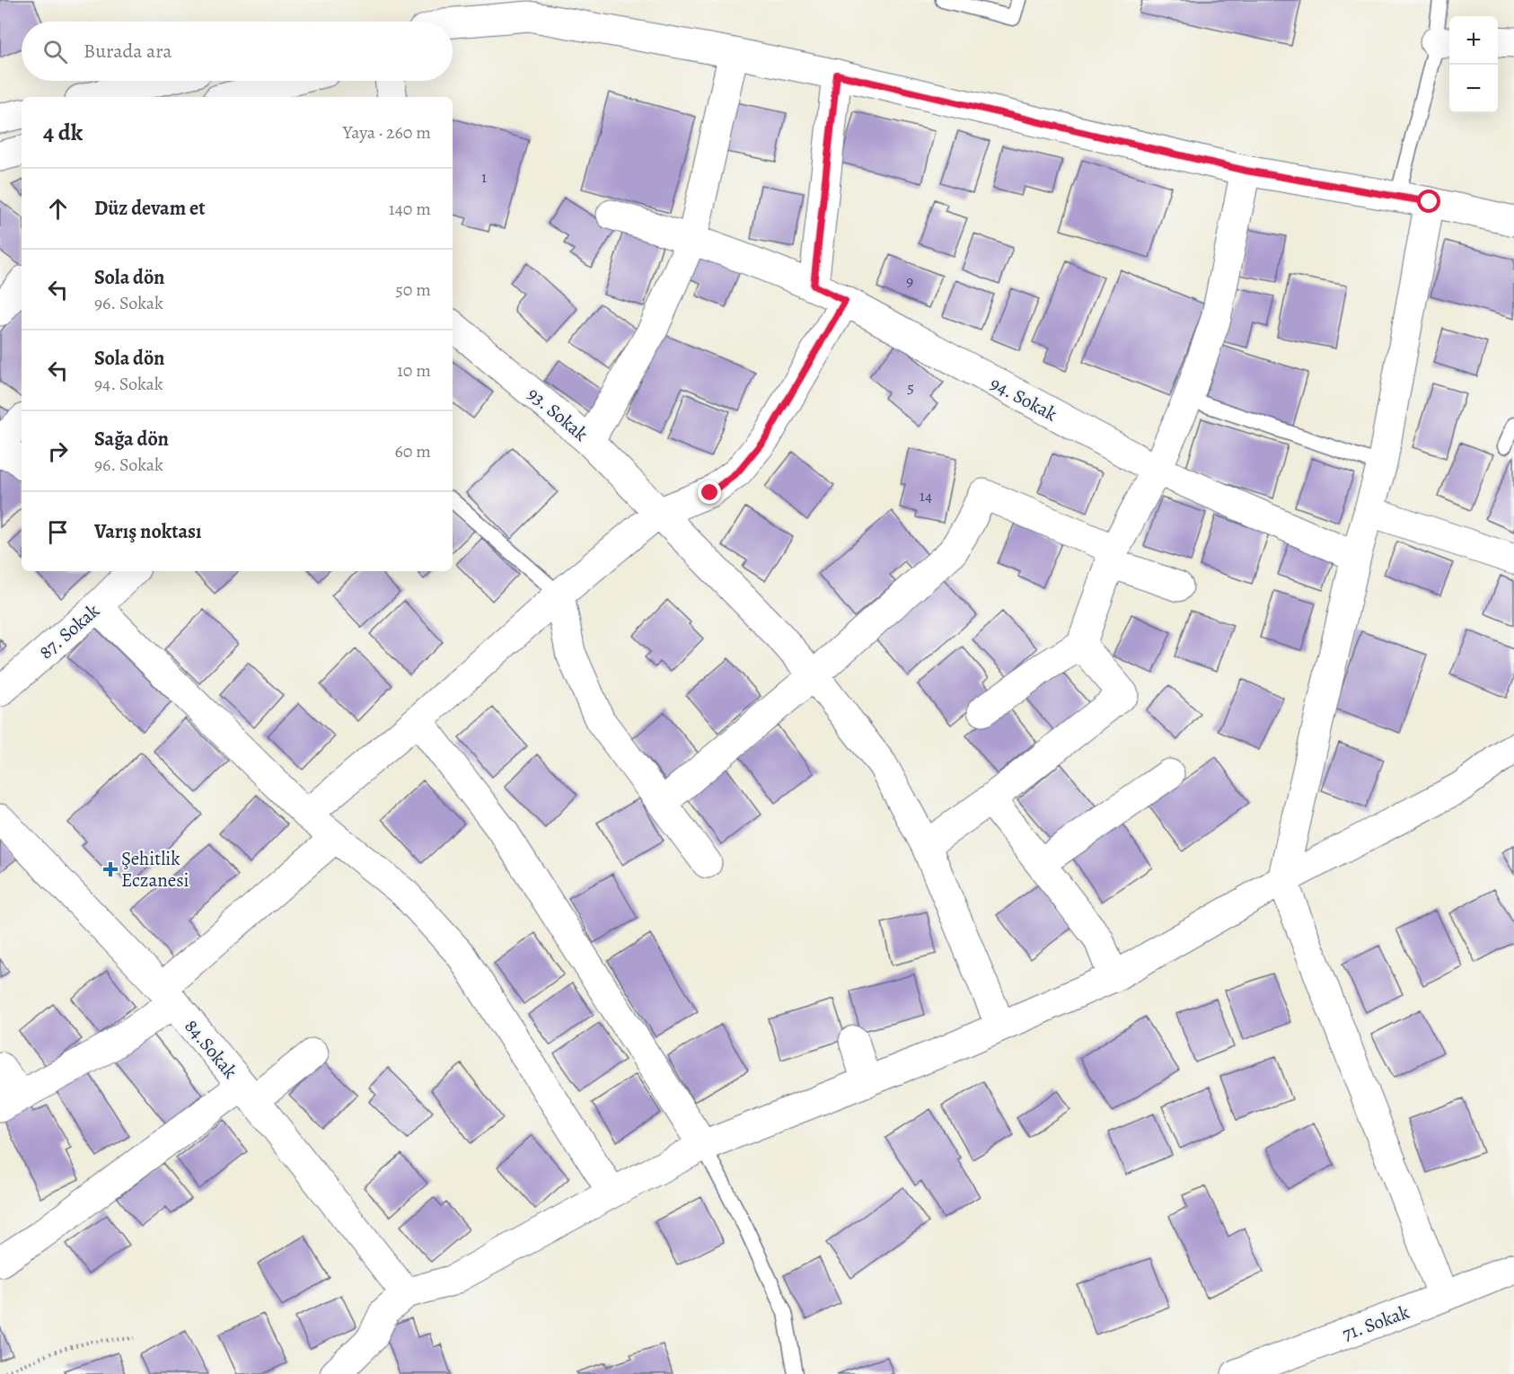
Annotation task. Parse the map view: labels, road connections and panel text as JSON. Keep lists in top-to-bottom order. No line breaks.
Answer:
{"streets":{"street":["94. Sokak","93. Sokak","87. Sokak","84.Sokak","71. Sokak"]},"places":{"health":["Şehitlik Eczanesi"]},"house_numbers":["1","9","5","14"],"page":{"map_buttons":["+","−"],"search":"Burada ara","heading":["4 dk","Yaya · 260 m"],"list":[["Düz devam et","140 m"],["Sola dön","96. Sokak","50 m"],["Sola dön","94. Sokak","10 m"],["Sağa dön","96. Sokak","60 m"],"Varış noktası"]}}
